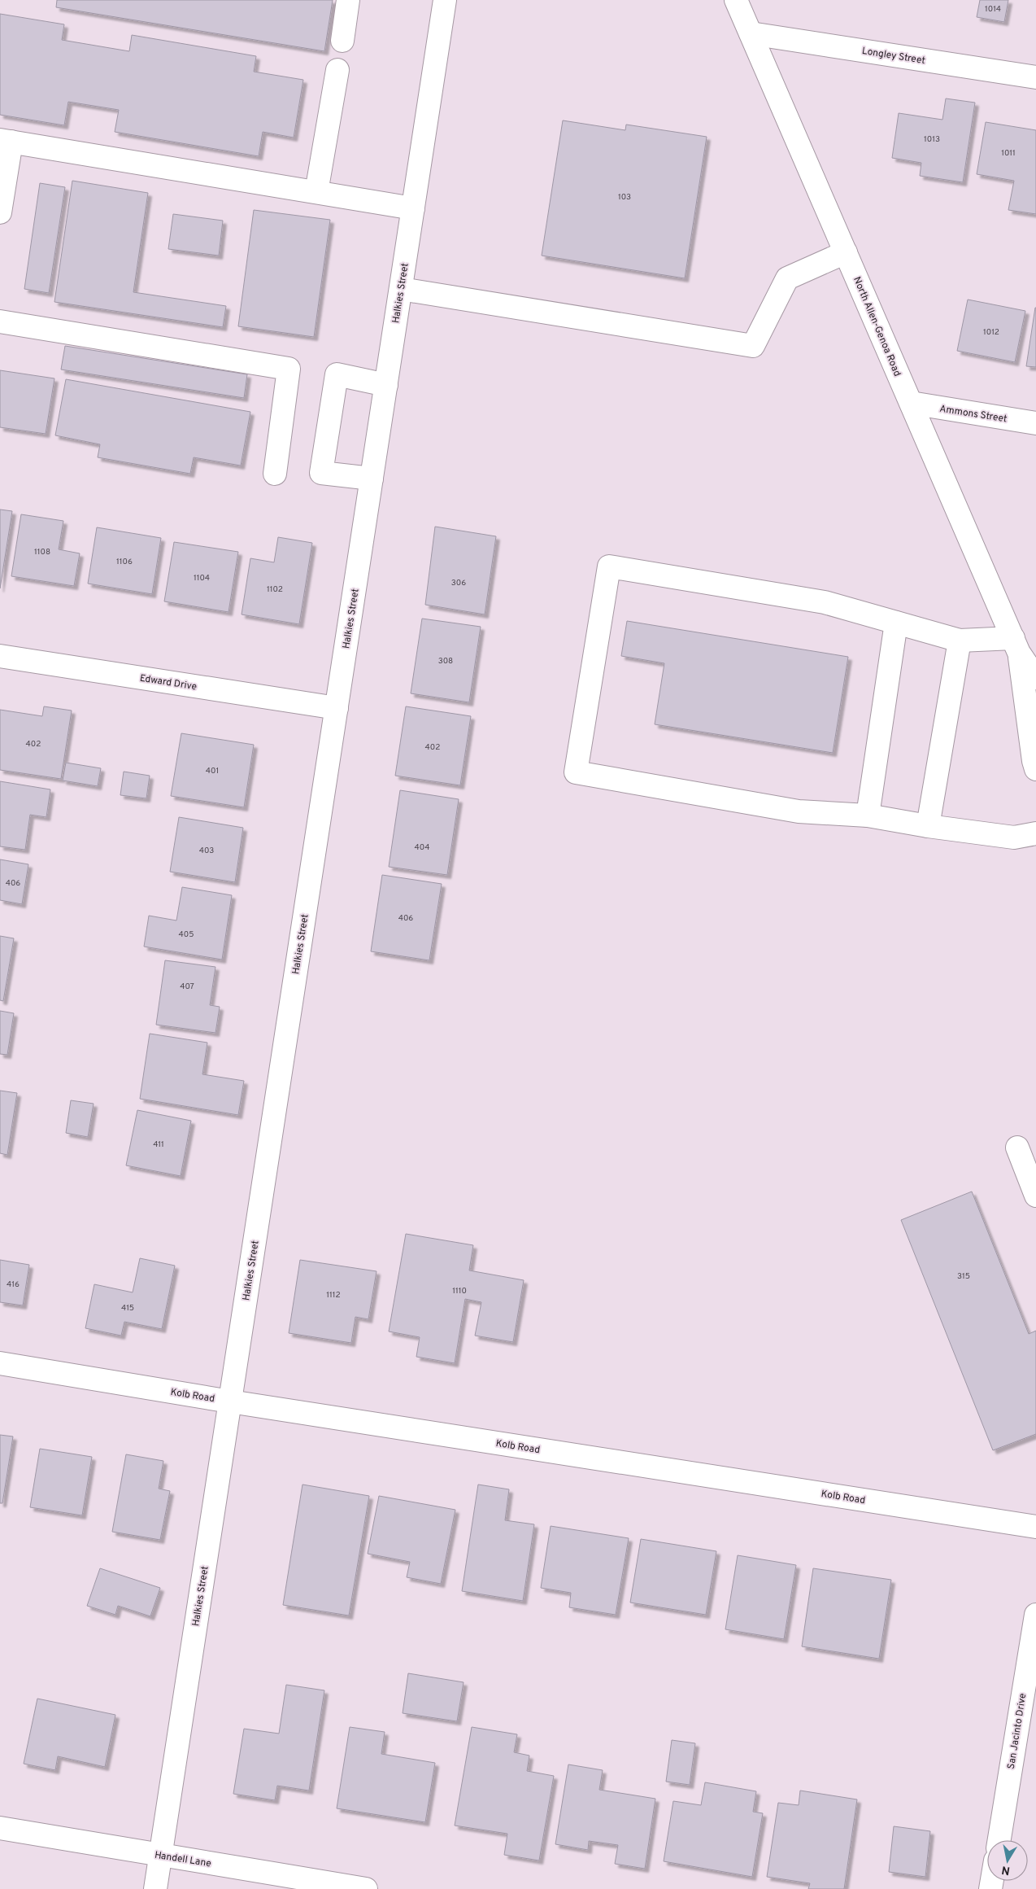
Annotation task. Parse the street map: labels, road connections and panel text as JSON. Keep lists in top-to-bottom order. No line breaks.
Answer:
{"streets":{"street":["Longley Street","Halkies Street","North Allen-Genoa Road","Ammons Street","Edward Drive","Kolb Road","San Jacinto Drive","Handell Lane"]},"crossings":[["Longley Street","North Allen-Genoa Road"],["Halkies Street","Edward Drive"],["Halkies Street","Kolb Road"],["Halkies Street","Handell Lane"],["North Allen-Genoa Road","Ammons Street"]],"house_numbers":["1014","1013","1011","103","1012","1108","1106","1104","306","1102","308","402","402","401","404","403","406","406","405","407","411","315","416","1110","1112","415"],"north":"bottom"}
